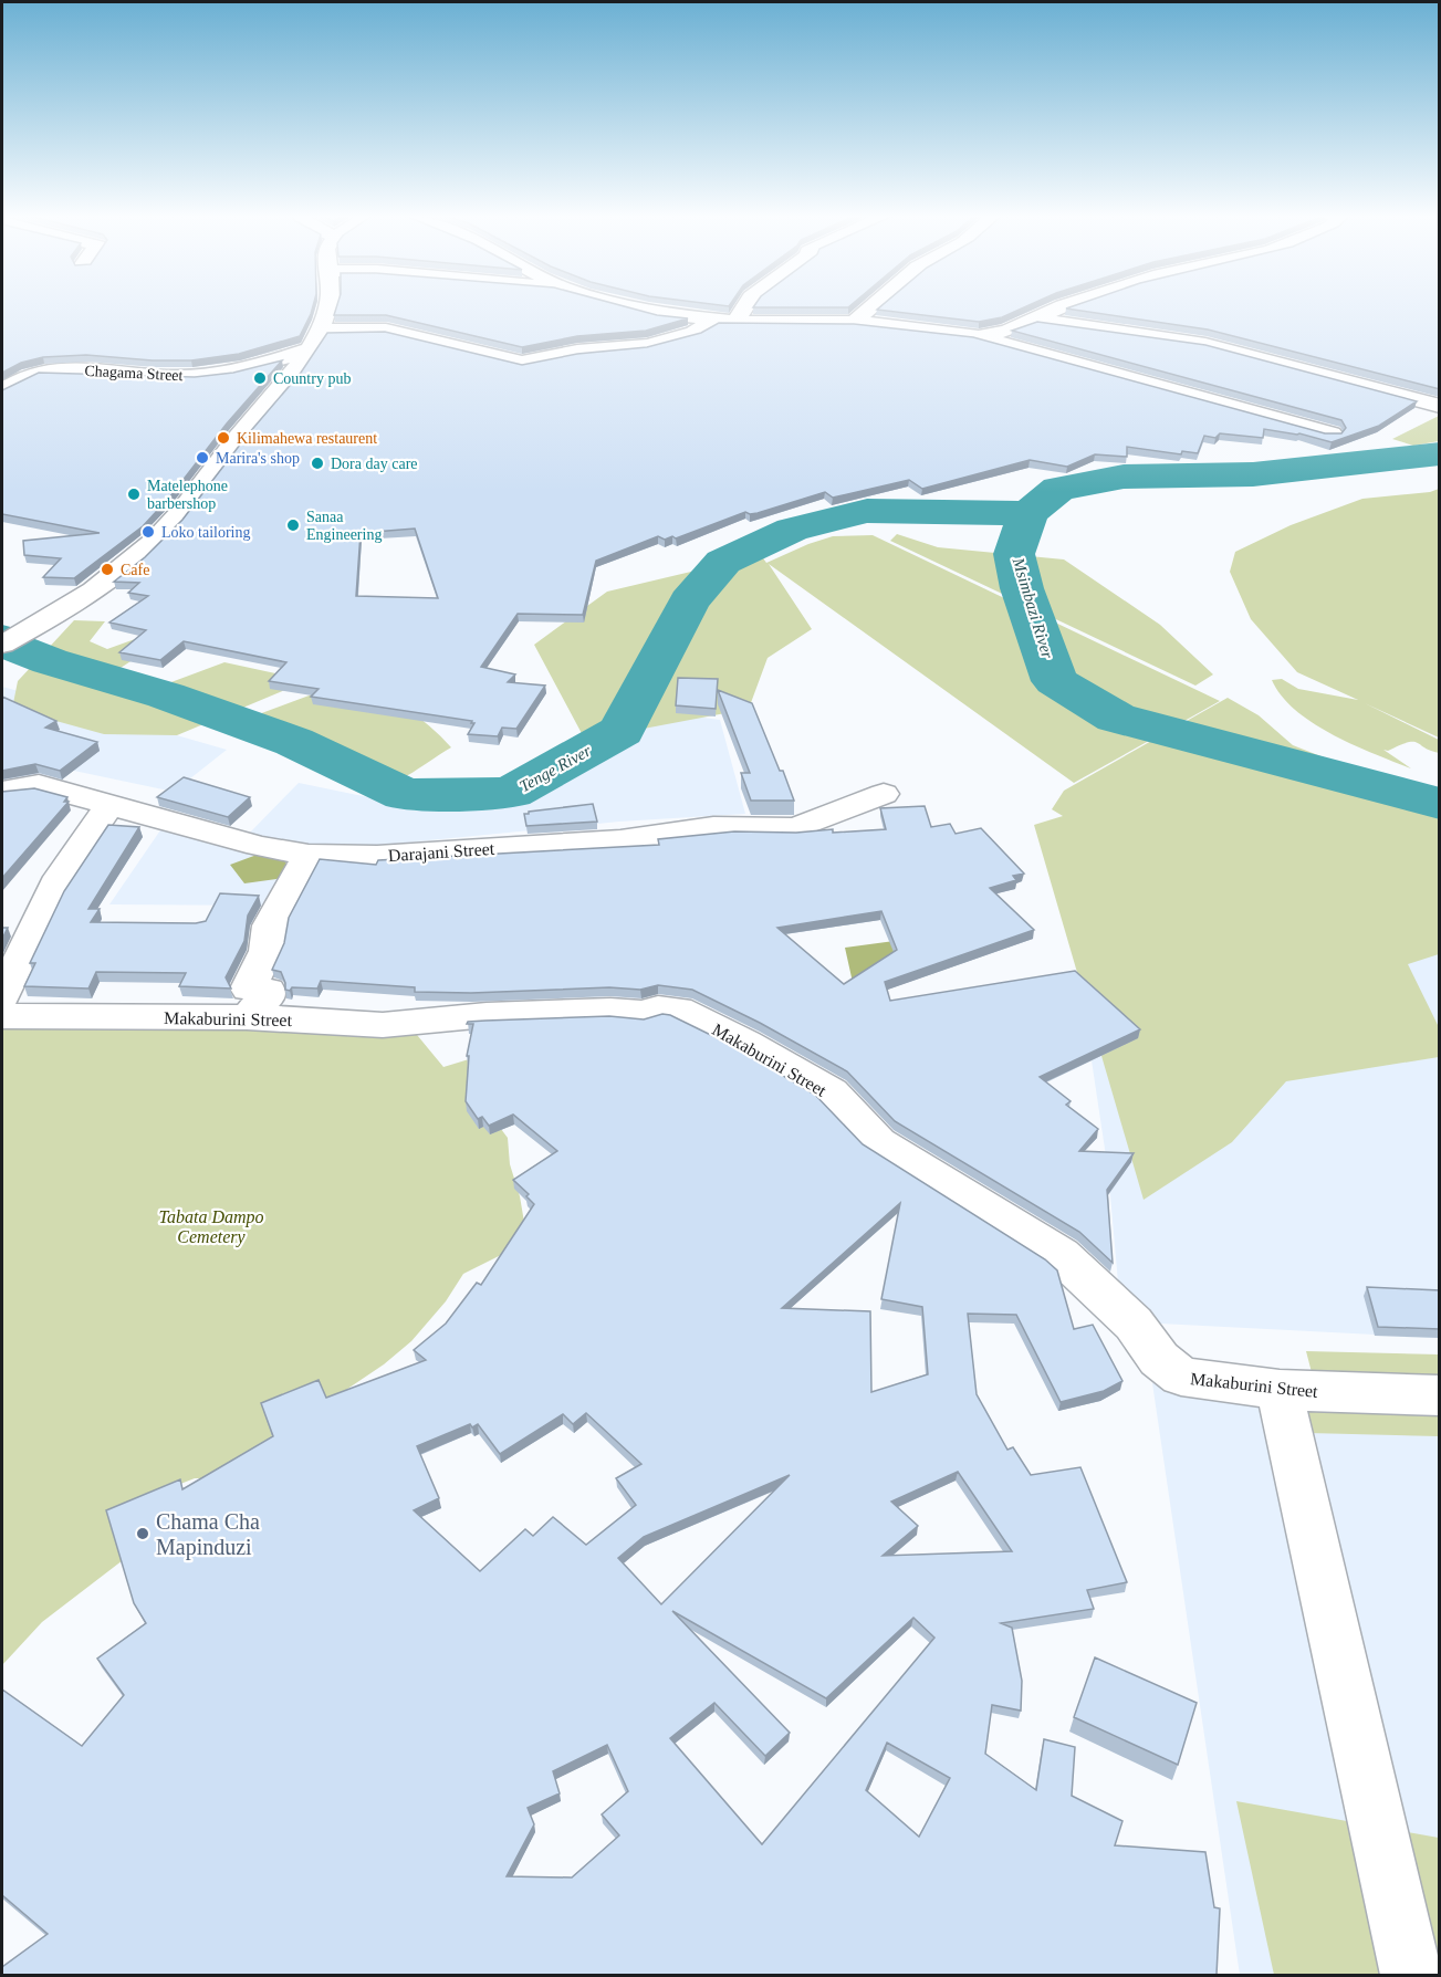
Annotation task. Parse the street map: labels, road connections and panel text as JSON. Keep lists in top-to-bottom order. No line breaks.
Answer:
{"streets":{"street":["Chagama Street","Darajani Street","Makaburini Street"]},"water":["Msimbazi River","Tenge River"],"parks":["Tabata Dampo Cemetery"],"places":["Country pub","Kilimahewa restaurent","Marira's shop","Dora day care","Matelephone barbershop","Sanaa Engineering","Loko tailoring","Cafe","Chama Cha Mapinduzi"]}
